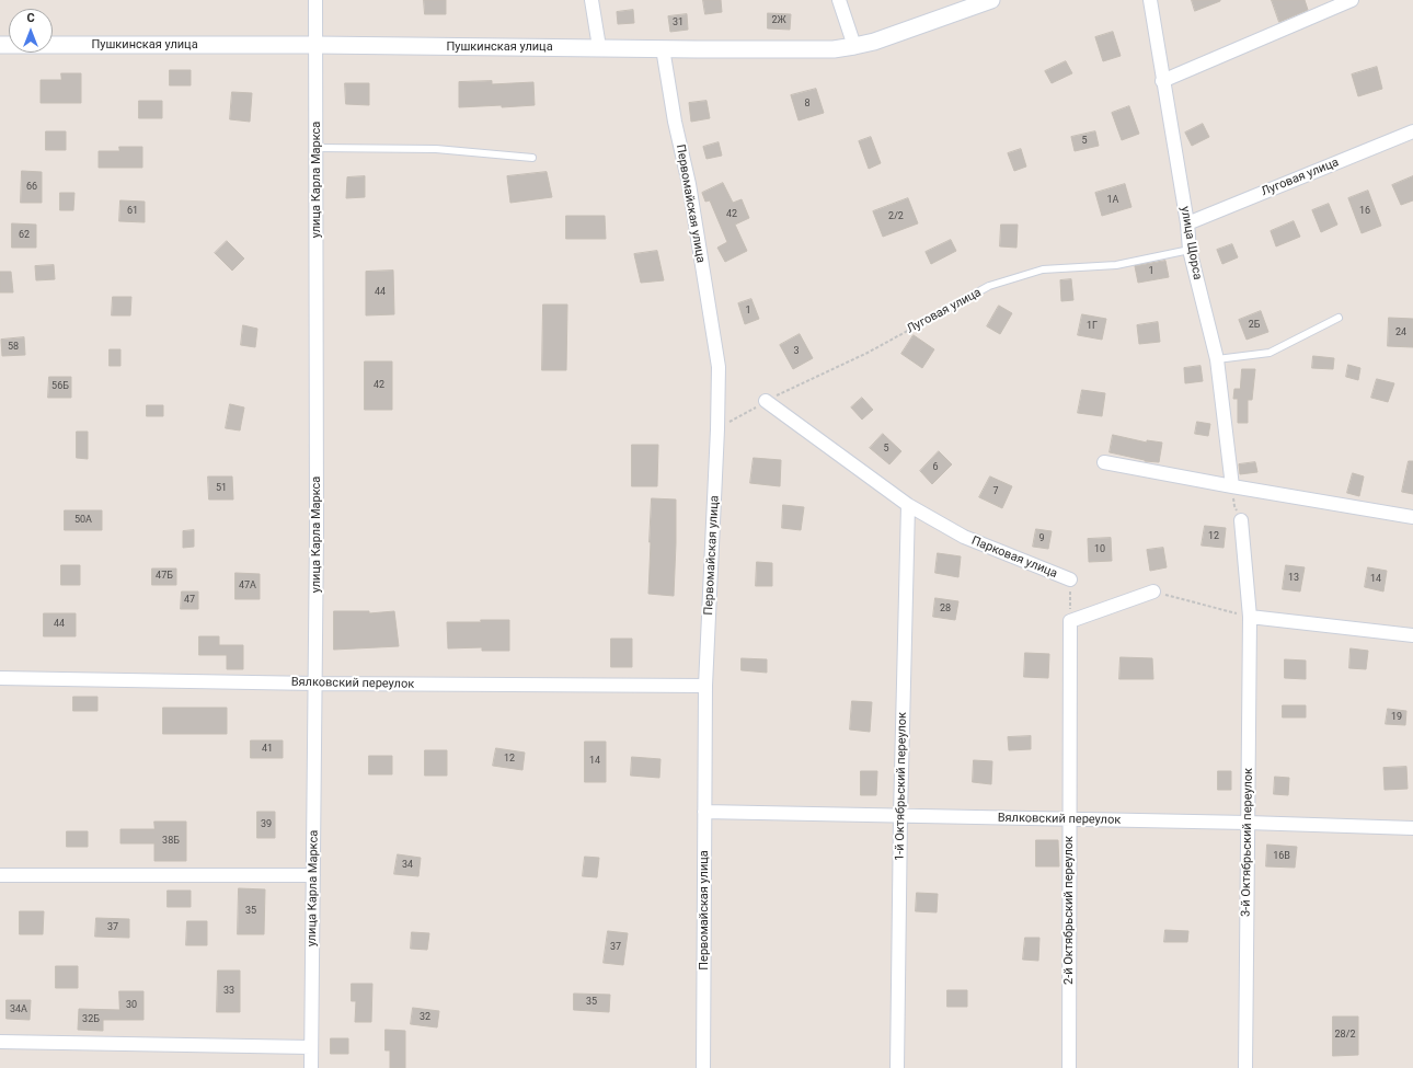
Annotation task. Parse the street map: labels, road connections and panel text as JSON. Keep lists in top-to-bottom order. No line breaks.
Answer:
{"streets":{"street":["Пушкинская улица","Луговая улица","улица Карла Маркса","Первомайская улица","улица Щорса","Парковая улица","Вялковский переулок","1-й Октябрьский переулок","3-й Октябрьский переулок","2-й Октябрьский переулок"]},"crossings":[["Пушкинская улица","улица Карла Маркса"],["Пушкинская улица","Первомайская улица"],["Луговая улица","Первомайская улица"],["Луговая улица","улица Щорса"],["Луговая улица","Парковая улица"],["улица Карла Маркса","Вялковский переулок"],["Первомайская улица","Вялковский переулок"],["Парковая улица","1-й Октябрьский переулок"],["Парковая улица","2-й Октябрьский переулок"],["Вялковский переулок","1-й Октябрьский переулок"],["Вялковский переулок","3-й Октябрьский переулок"],["Вялковский переулок","2-й Октябрьский переулок"]],"house_numbers":["2Ж","31","8","5","66","1А","61","16","42","2/2","62","1","44","1","2Б","1Г","24","58","3","42","56Б","5","6","51","7","50А","12","9","10","47Б","13","14","47А","47","28","44","19","41","12","14","39","38Б","16В","34","35","37","37","33","35","30","34А","32","32Б","28/2"],"north":"top"}
